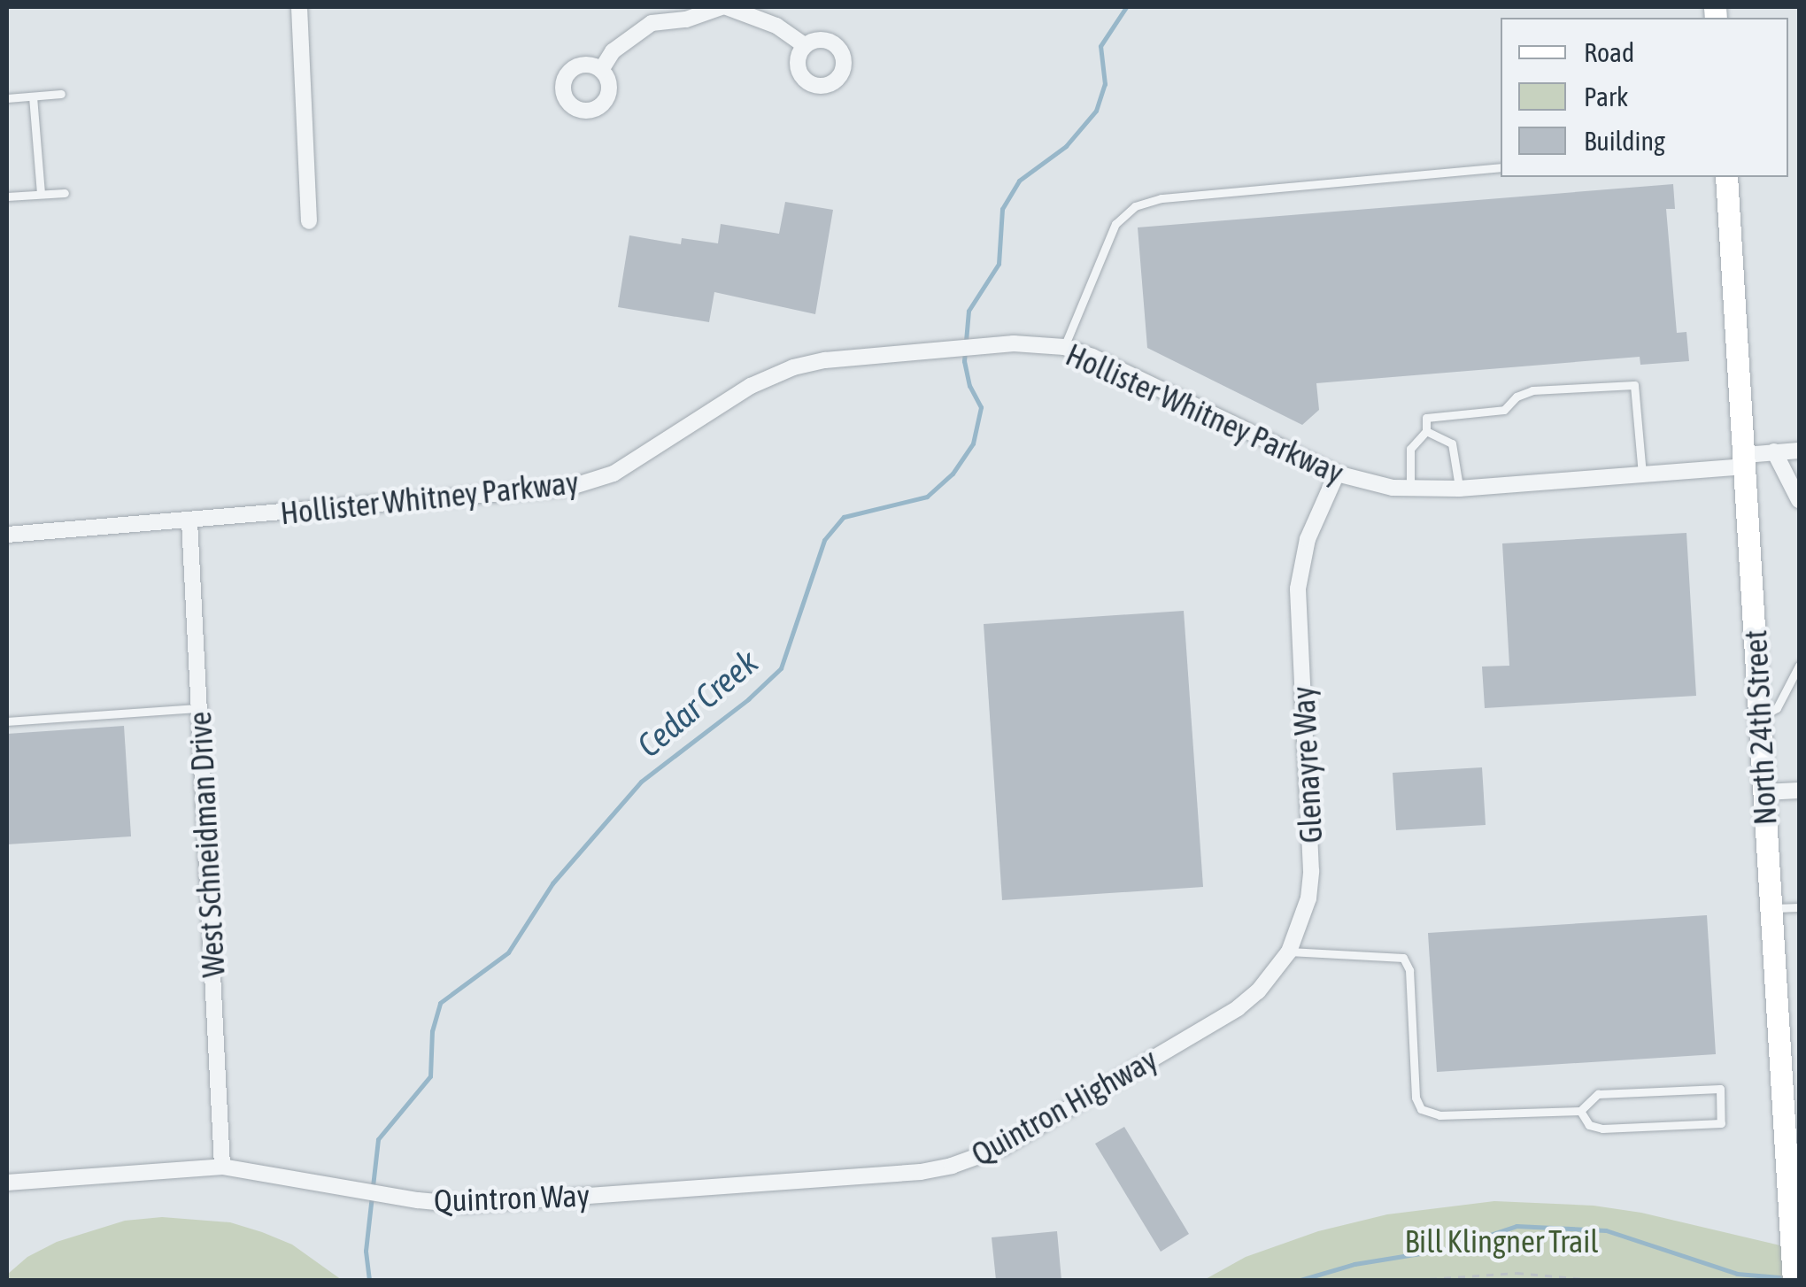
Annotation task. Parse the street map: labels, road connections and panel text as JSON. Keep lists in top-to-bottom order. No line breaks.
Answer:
{"streets":{"main road":["North 24th Street"],"street":["Hollister Whitney Parkway","Glenayre Way","West Schneidman Drive","Quintron Highway","Quintron Way"]},"crossings":[["Hollister Whitney Parkway","North 24th Street"],["Hollister Whitney Parkway","Glenayre Way"],["Hollister Whitney Parkway","West Schneidman Drive"],["Glenayre Way","Quintron Highway"],["West Schneidman Drive","Quintron Way"],["Quintron Highway","Quintron Way"]],"water":["Cedar Creek"],"parks":["Bill Klingner Trail"],"legend":["Road","Park","Building"]}
